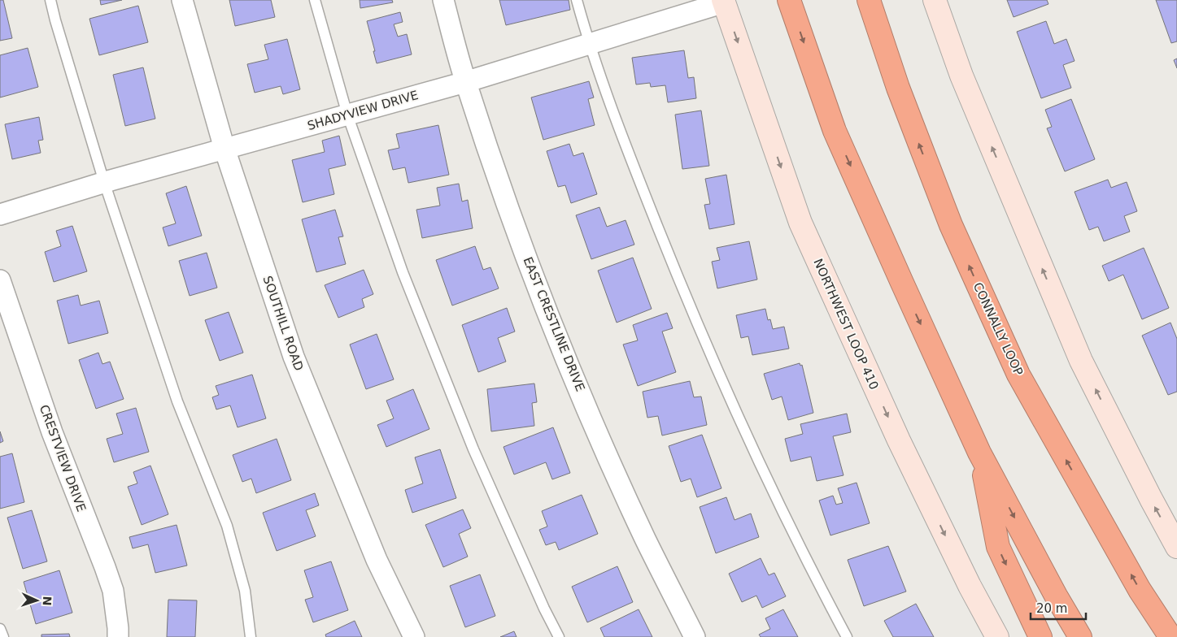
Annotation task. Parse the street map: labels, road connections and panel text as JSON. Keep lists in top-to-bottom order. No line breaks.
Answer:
{"streets":{"highway":["CONNALLY LOOP"],"main road":["NORTHWEST LOOP 410"],"street":["SHADYVIEW DRIVE","SOUTHILL ROAD","EAST CRESTLINE DRIVE","CRESTVIEW DRIVE"]},"crossings":[["SHADYVIEW DRIVE","SOUTHILL ROAD"],["SHADYVIEW DRIVE","EAST CRESTLINE DRIVE"],["SHADYVIEW DRIVE","NORTHWEST LOOP 410"]],"scale_bar":"20 m","north":"right"}
